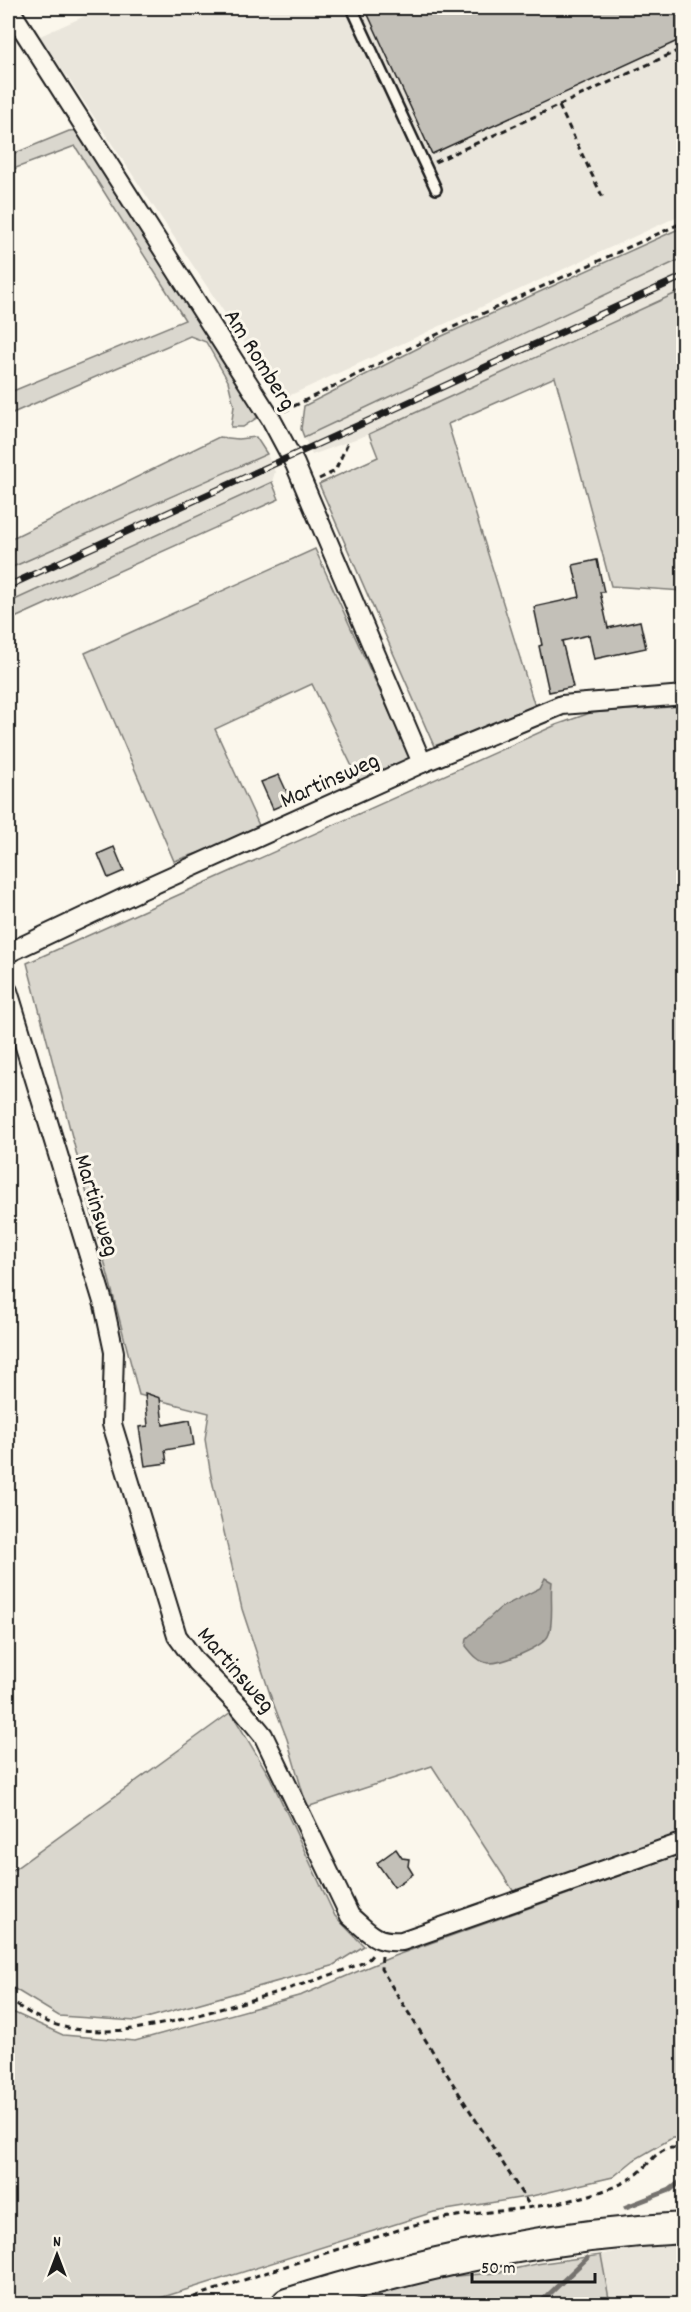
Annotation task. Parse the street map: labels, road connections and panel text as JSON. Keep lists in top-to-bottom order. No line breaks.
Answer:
{"streets":{"street":["Am Romberg","Martinsweg"]},"crossings":[["Am Romberg","Martinsweg"]],"scale_bar":"50 m","north":"top"}
